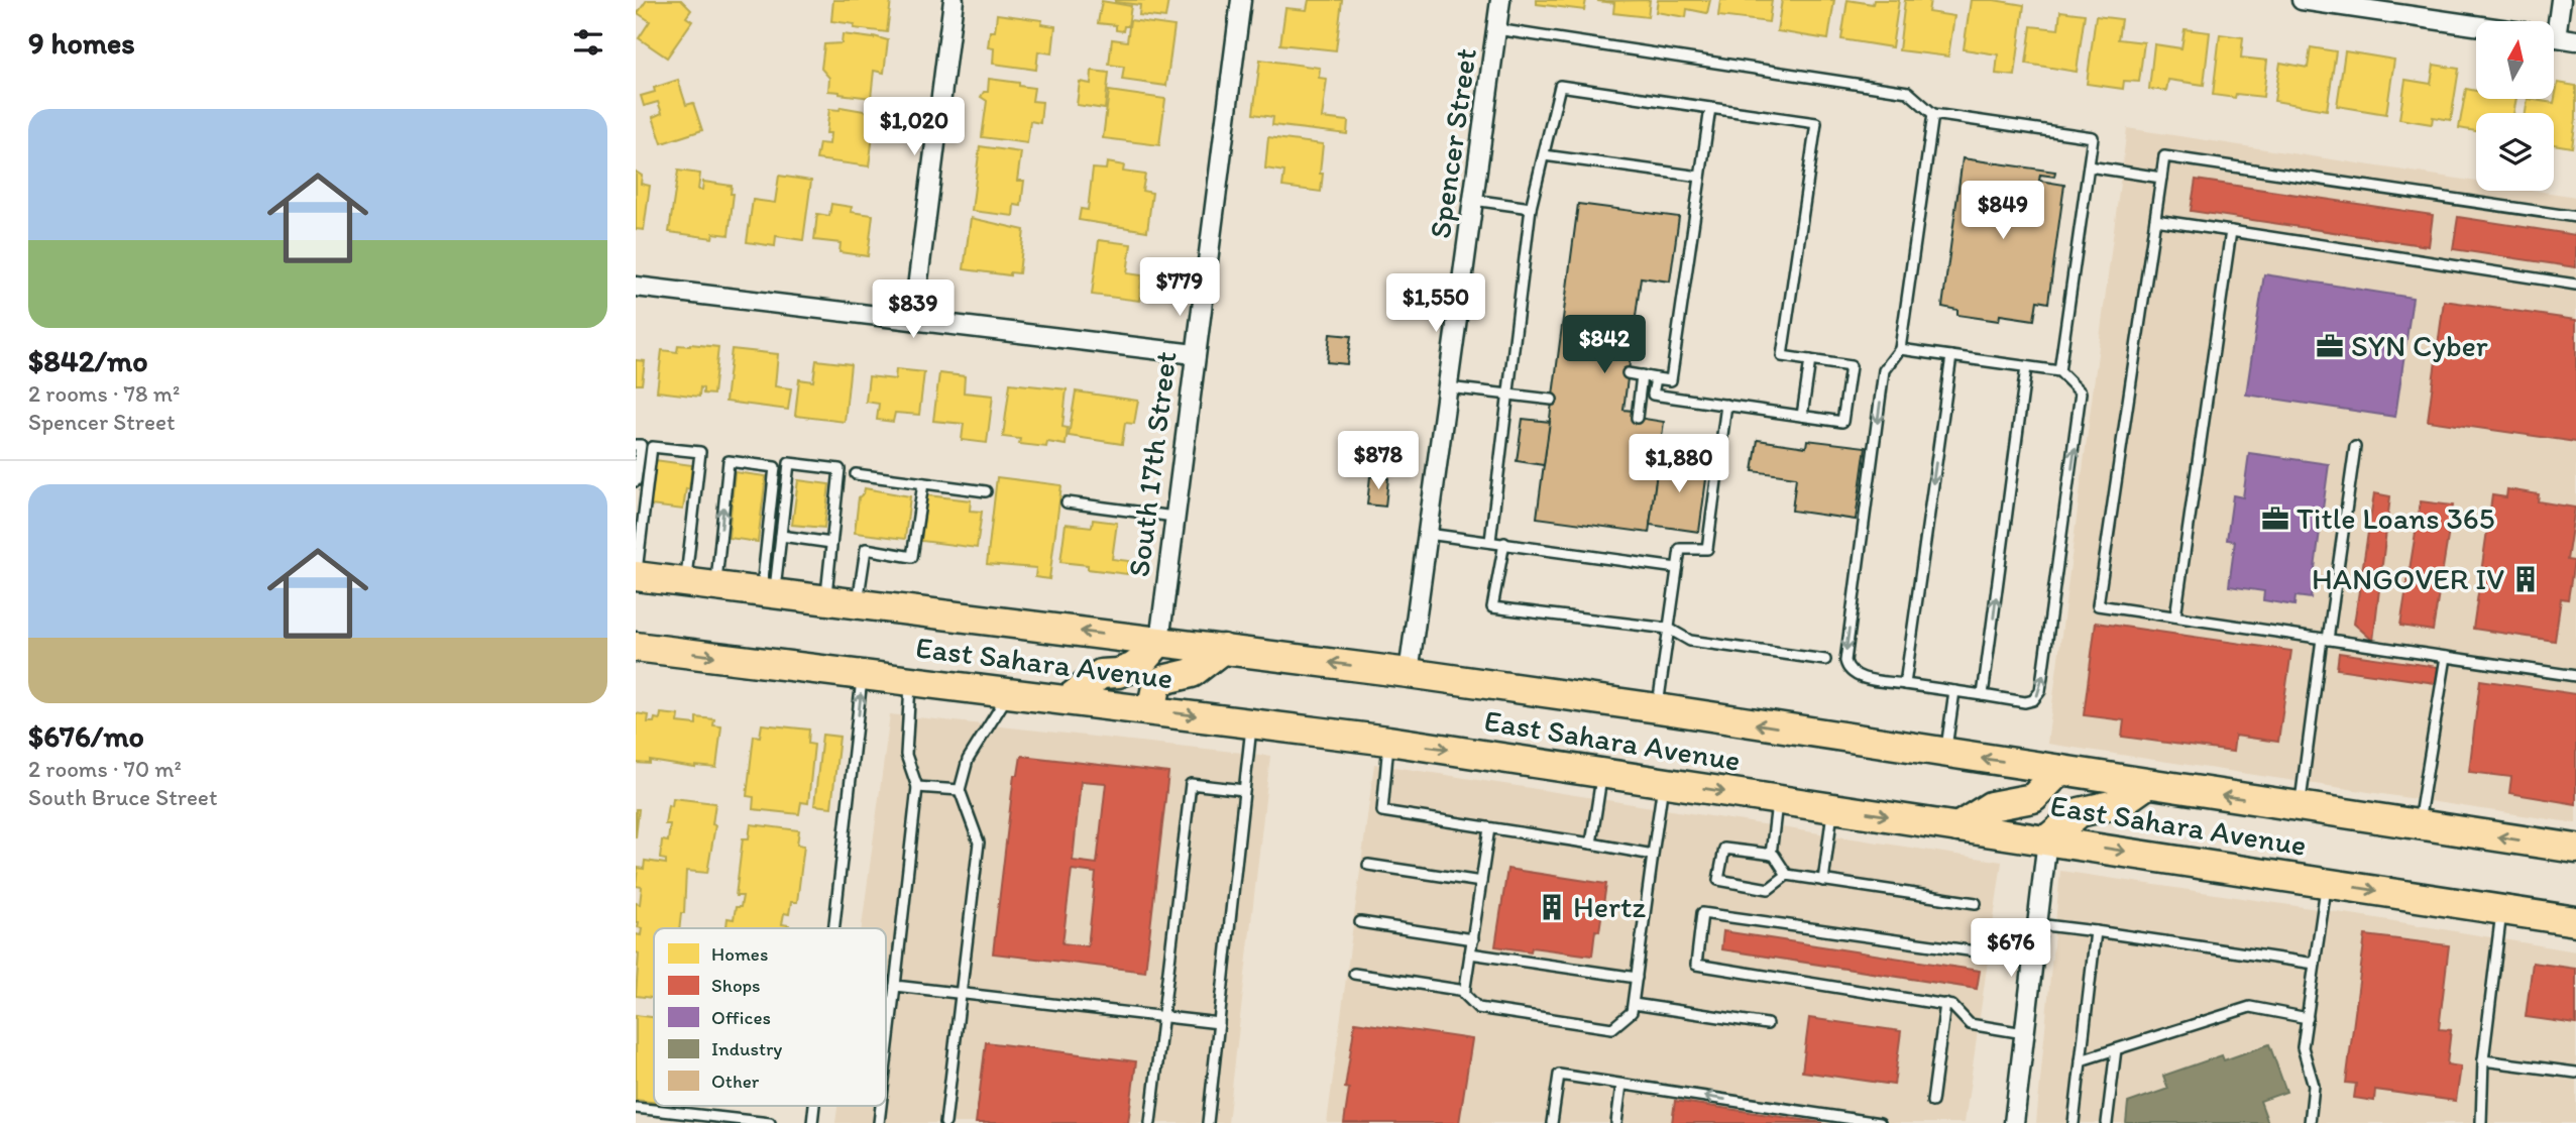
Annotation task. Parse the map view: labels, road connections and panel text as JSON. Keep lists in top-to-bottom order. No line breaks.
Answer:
{"streets":{"main road":["East Sahara Avenue"],"street":["Spencer Street","South 17th Street"]},"crossings":[["Spencer Street","East Sahara Avenue"],["South 17th Street","East Sahara Avenue"]],"places":{"office":["SYN Cyber","Title Loans 365"],"building":["HANGOVER IV","Hertz"]},"legend":["Homes","Shops","Offices","Industry","Other"],"north":"top","page":{"heading":"9 homes","list":[{"name":"$842/mo","note":"2 rooms · 78 m² · Spencer Street"},{"name":"$676/mo","note":"2 rooms · 70 m² · South Bruce Street"}],"price":["$1,020","$849","$779","$1,550","$839","$842","$878","$1,880","$676"]}}
